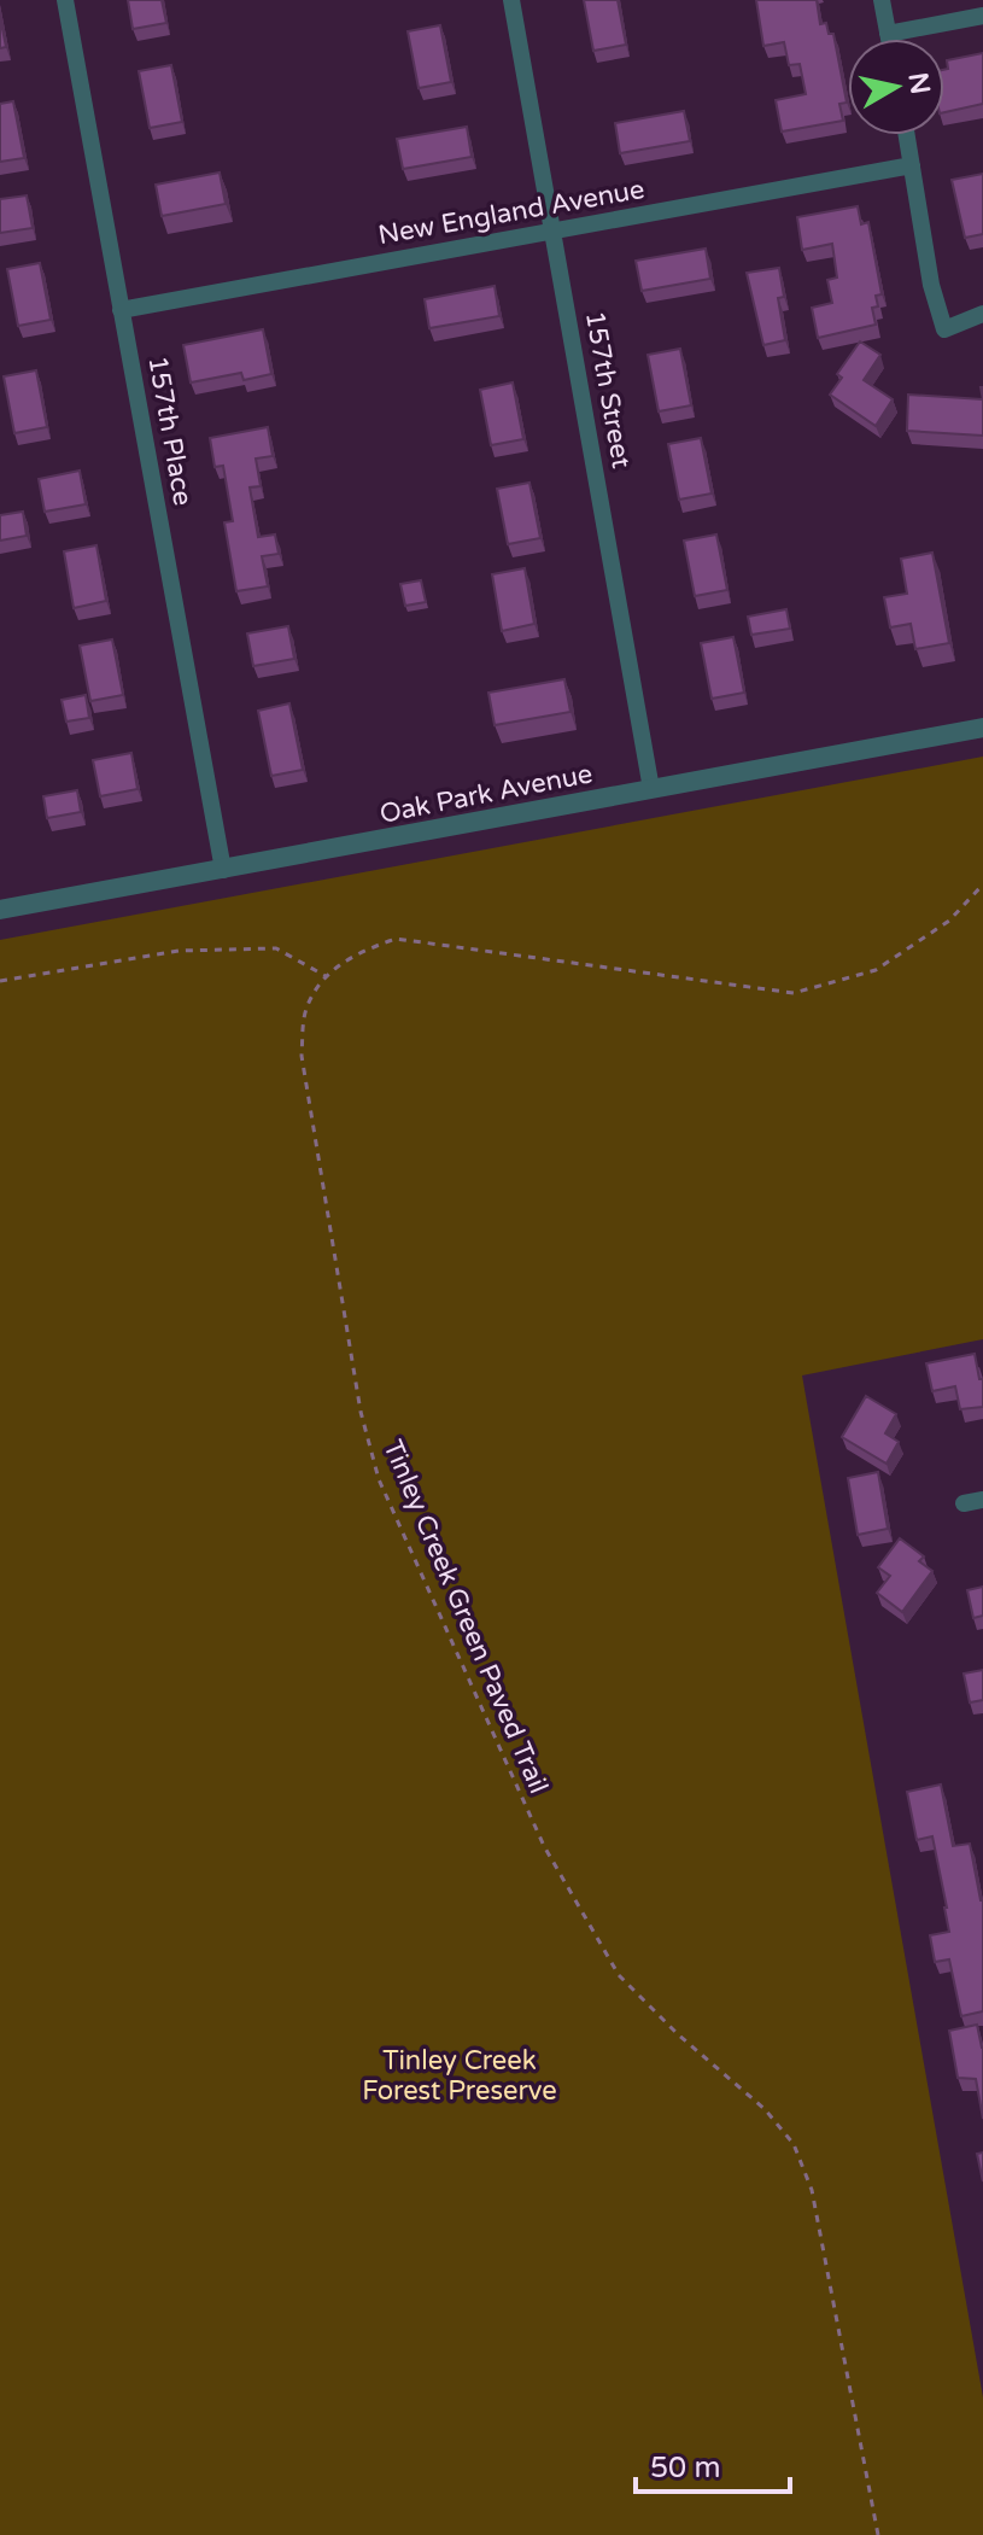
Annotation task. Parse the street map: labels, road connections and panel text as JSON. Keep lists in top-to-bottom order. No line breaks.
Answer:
{"streets":{"street":["New England Avenue","157th Street","157th Place","Oak Park Avenue"],"path":["Tinley Creek Green Paved Trail"]},"crossings":[["New England Avenue","157th Street"],["New England Avenue","157th Place"],["157th Street","Oak Park Avenue"],["157th Place","Oak Park Avenue"]],"parks":["Tinley Creek Forest Preserve"],"scale_bar":"50 m","north":"right"}
